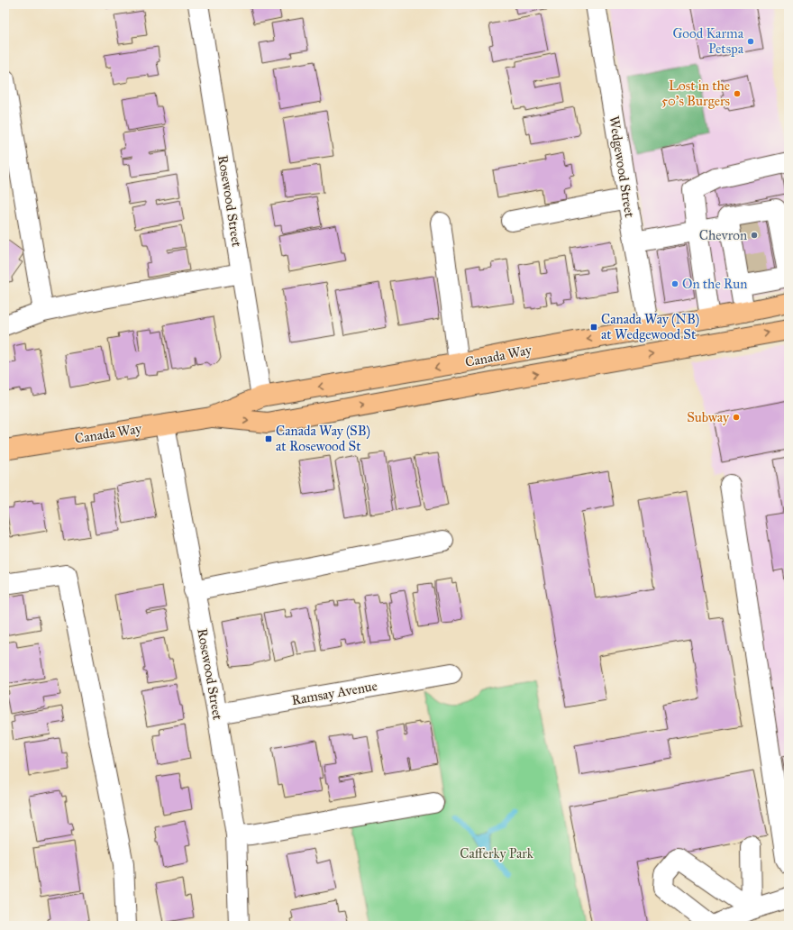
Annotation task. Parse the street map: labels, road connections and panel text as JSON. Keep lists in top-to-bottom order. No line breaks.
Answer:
{"streets":{"main road":["Canada Way"],"street":["Wedgewood Street","Rosewood Street","Ramsay Avenue"]},"crossings":[["Wedgewood Street","Canada Way"],["Rosewood Street","Canada Way"],["Rosewood Street","Ramsay Avenue"]],"parks":["Cafferky Park"],"places":{"other":["Good Karma Petspa","Lost in the 50's Burgers","Chevron","On the Run","Subway"],"transit":["Canada Way (NB) at Wedgewood St","Canada Way (SB) at Rosewood St"]}}
